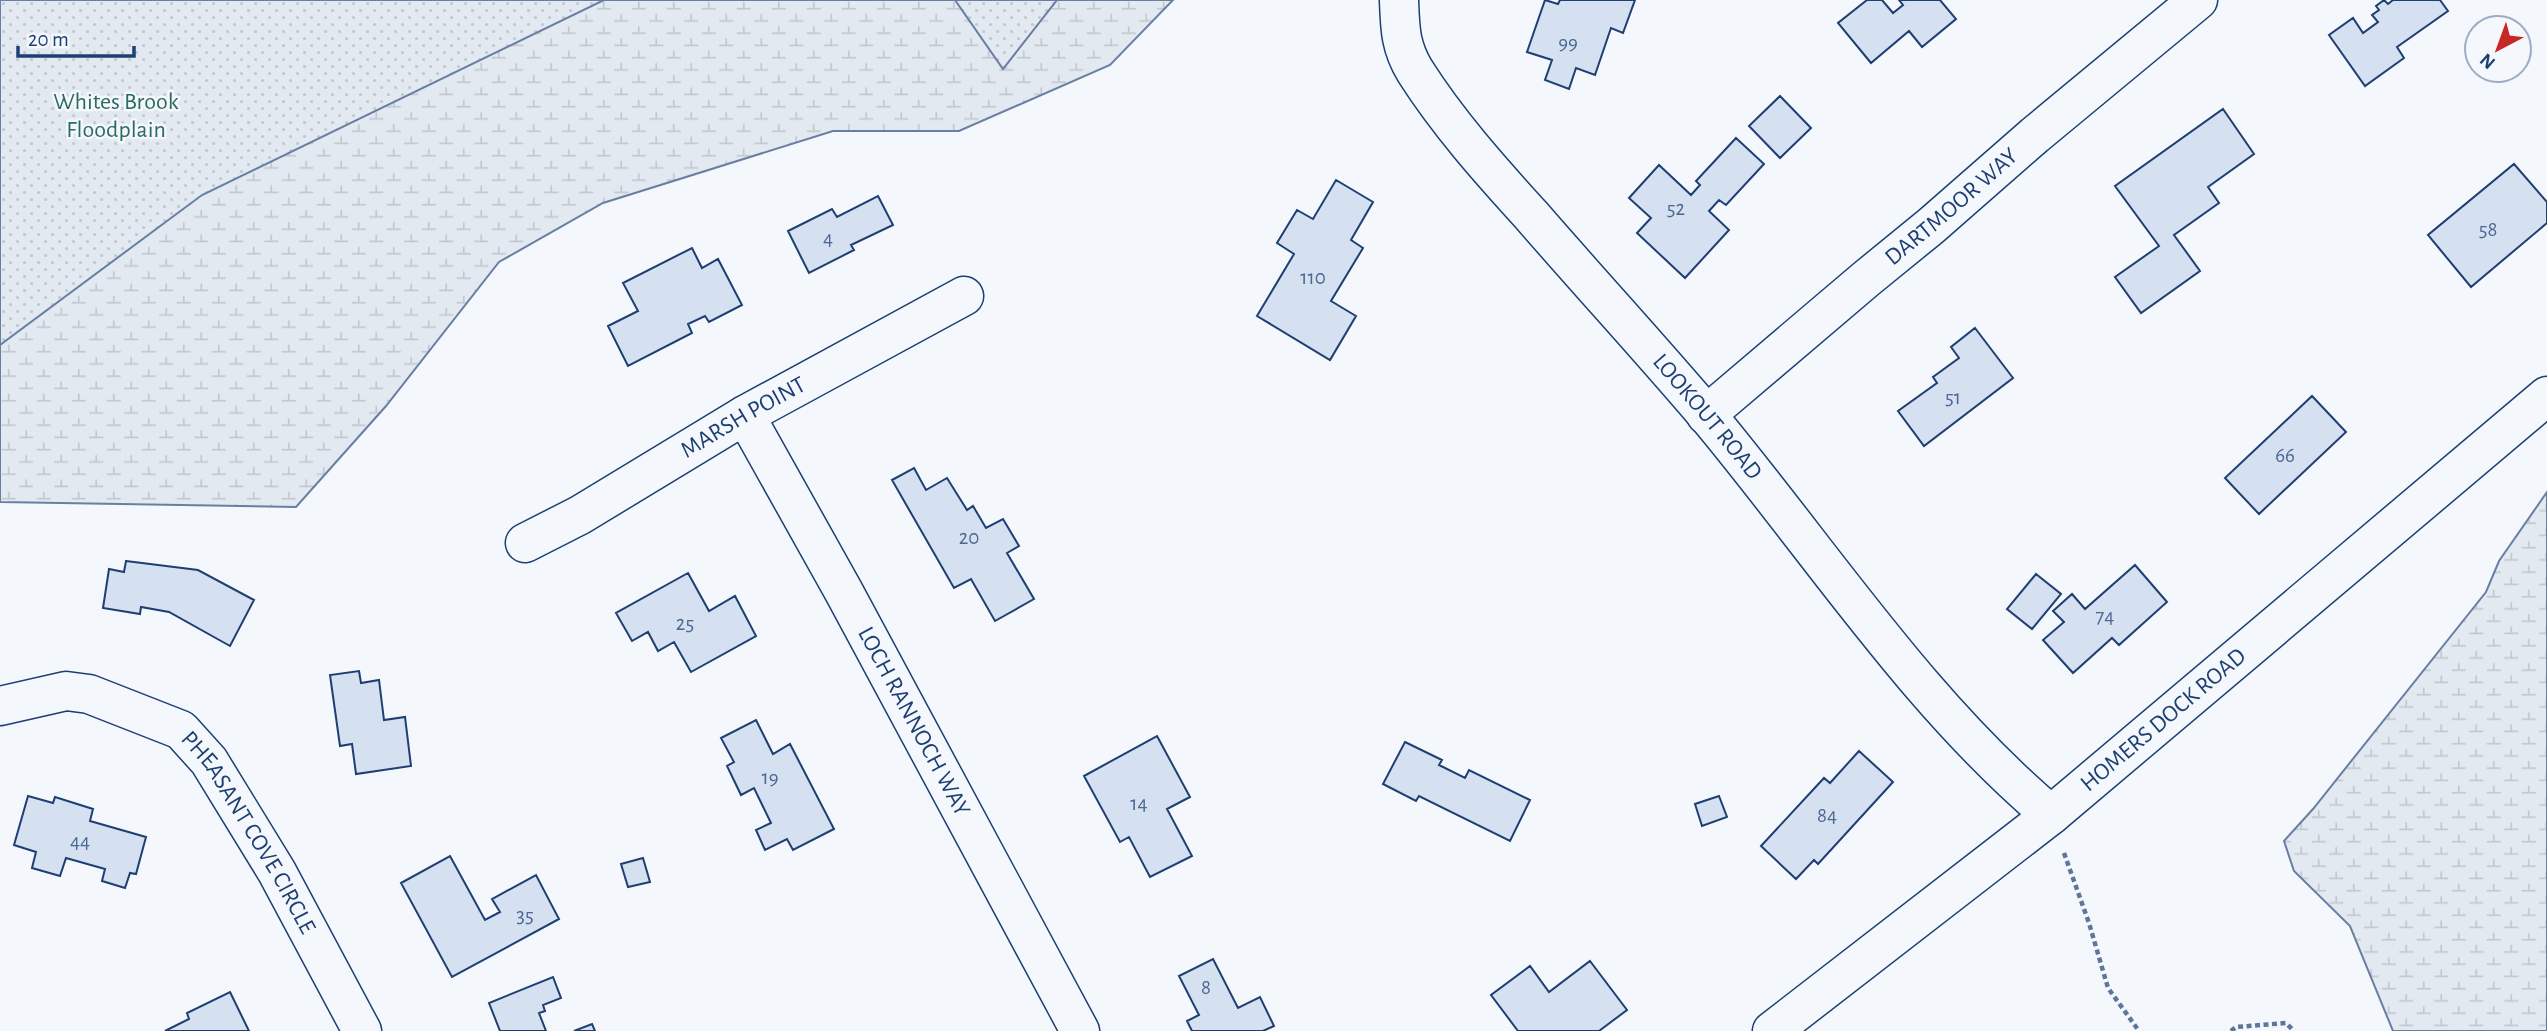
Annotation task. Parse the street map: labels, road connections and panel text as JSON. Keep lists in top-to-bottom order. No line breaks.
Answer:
{"streets":{"street":["DARTMOOR WAY","MARSH POINT","LOOKOUT ROAD","HOMERS DOCK ROAD","LOCH RANNOCH WAY","PHEASANT COVE CIRCLE"]},"crossings":[["DARTMOOR WAY","LOOKOUT ROAD"],["MARSH POINT","LOCH RANNOCH WAY"],["LOOKOUT ROAD","HOMERS DOCK ROAD"]],"parks":["Whites Brook Floodplain"],"house_numbers":["99","52","58","4","110","51","66","20","74","25","19","14","84","44","35","8"],"scale_bar":"20 m","north":"bottom left"}
